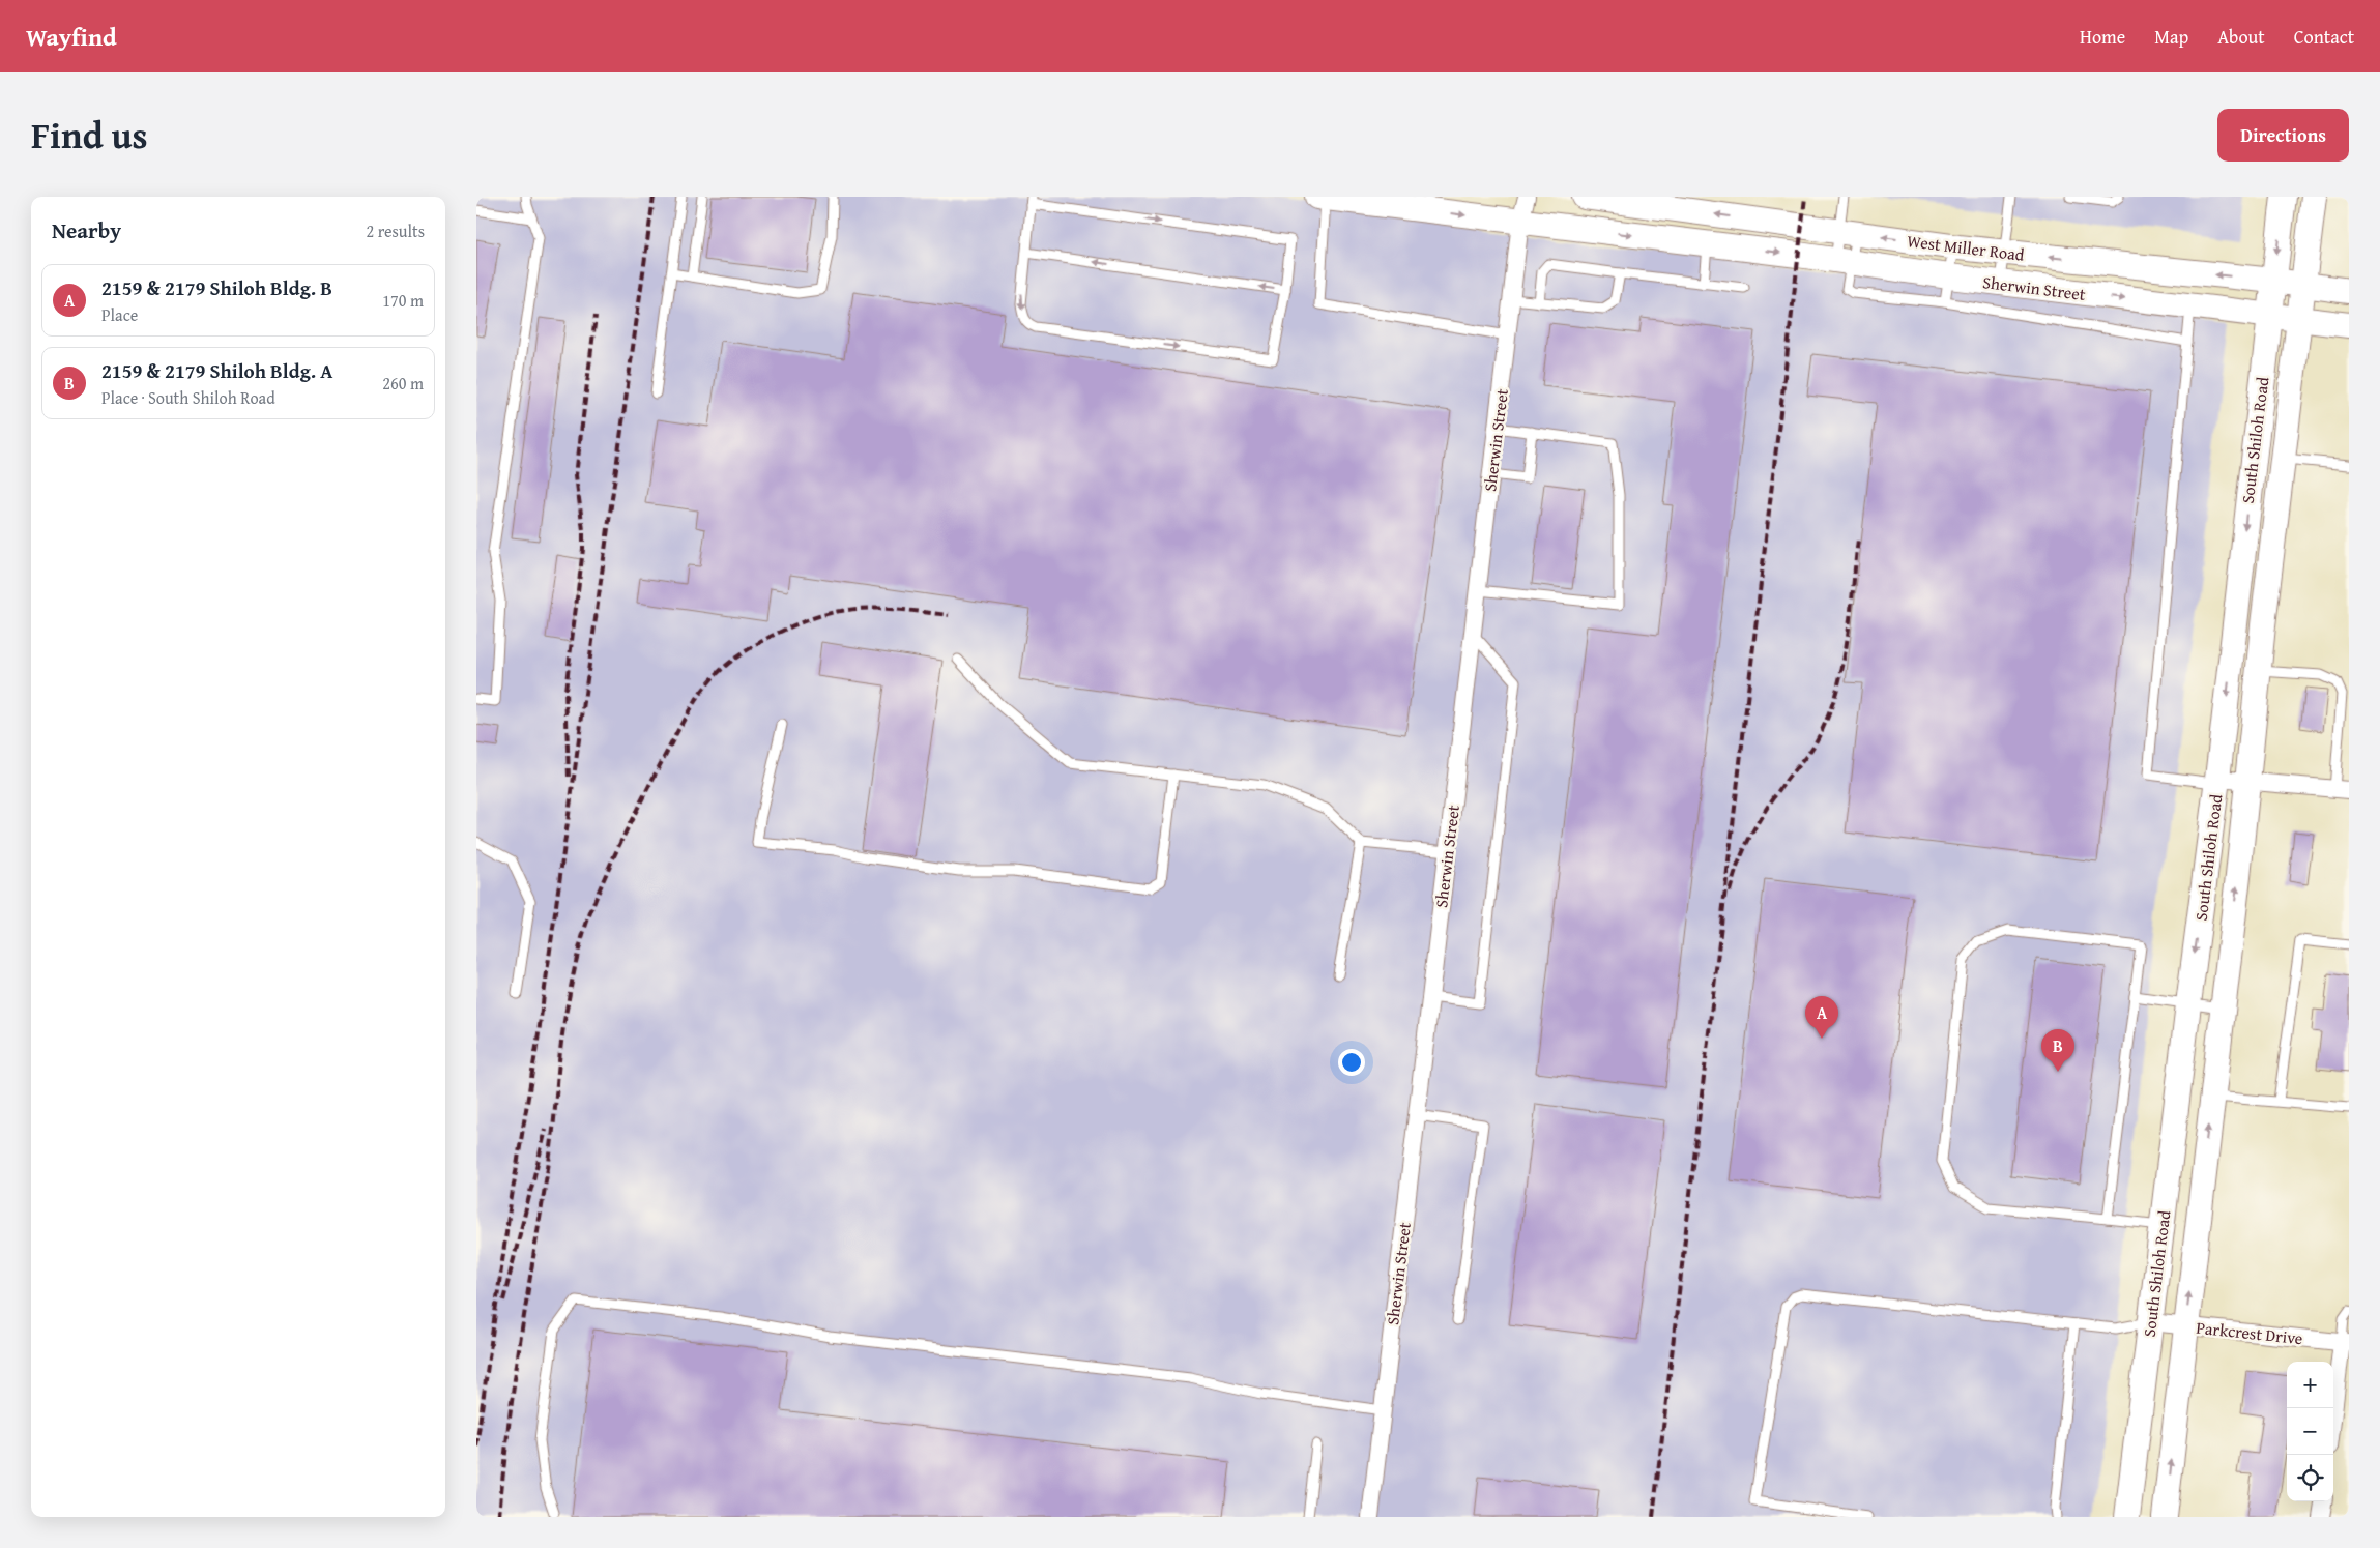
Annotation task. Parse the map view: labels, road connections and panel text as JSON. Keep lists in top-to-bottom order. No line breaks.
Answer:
{"streets":{"main road":["West Miller Road","Sherwin Street","South Shiloh Road"],"street":["Parkcrest Drive"]},"crossings":[["West Miller Road","South Shiloh Road"],["Sherwin Street","South Shiloh Road"],["South Shiloh Road","Parkcrest Drive"]],"one_way":["West Miller Road"],"page":{"header":"Wayfind","nav":["Home","Map","About","Contact"],"title":"Find us","buttons":"Directions","heading":["Nearby","2 results"],"list":[{"mark":"A","name":"2159 & 2179 Shiloh Bldg. B","note":"Place","value":"170 m"},{"mark":"B","name":"2159 & 2179 Shiloh Bldg. A","note":"Place · South Shiloh Road","value":"260 m"}],"pins":["A","B"],"map_buttons":["+","−"]}}
